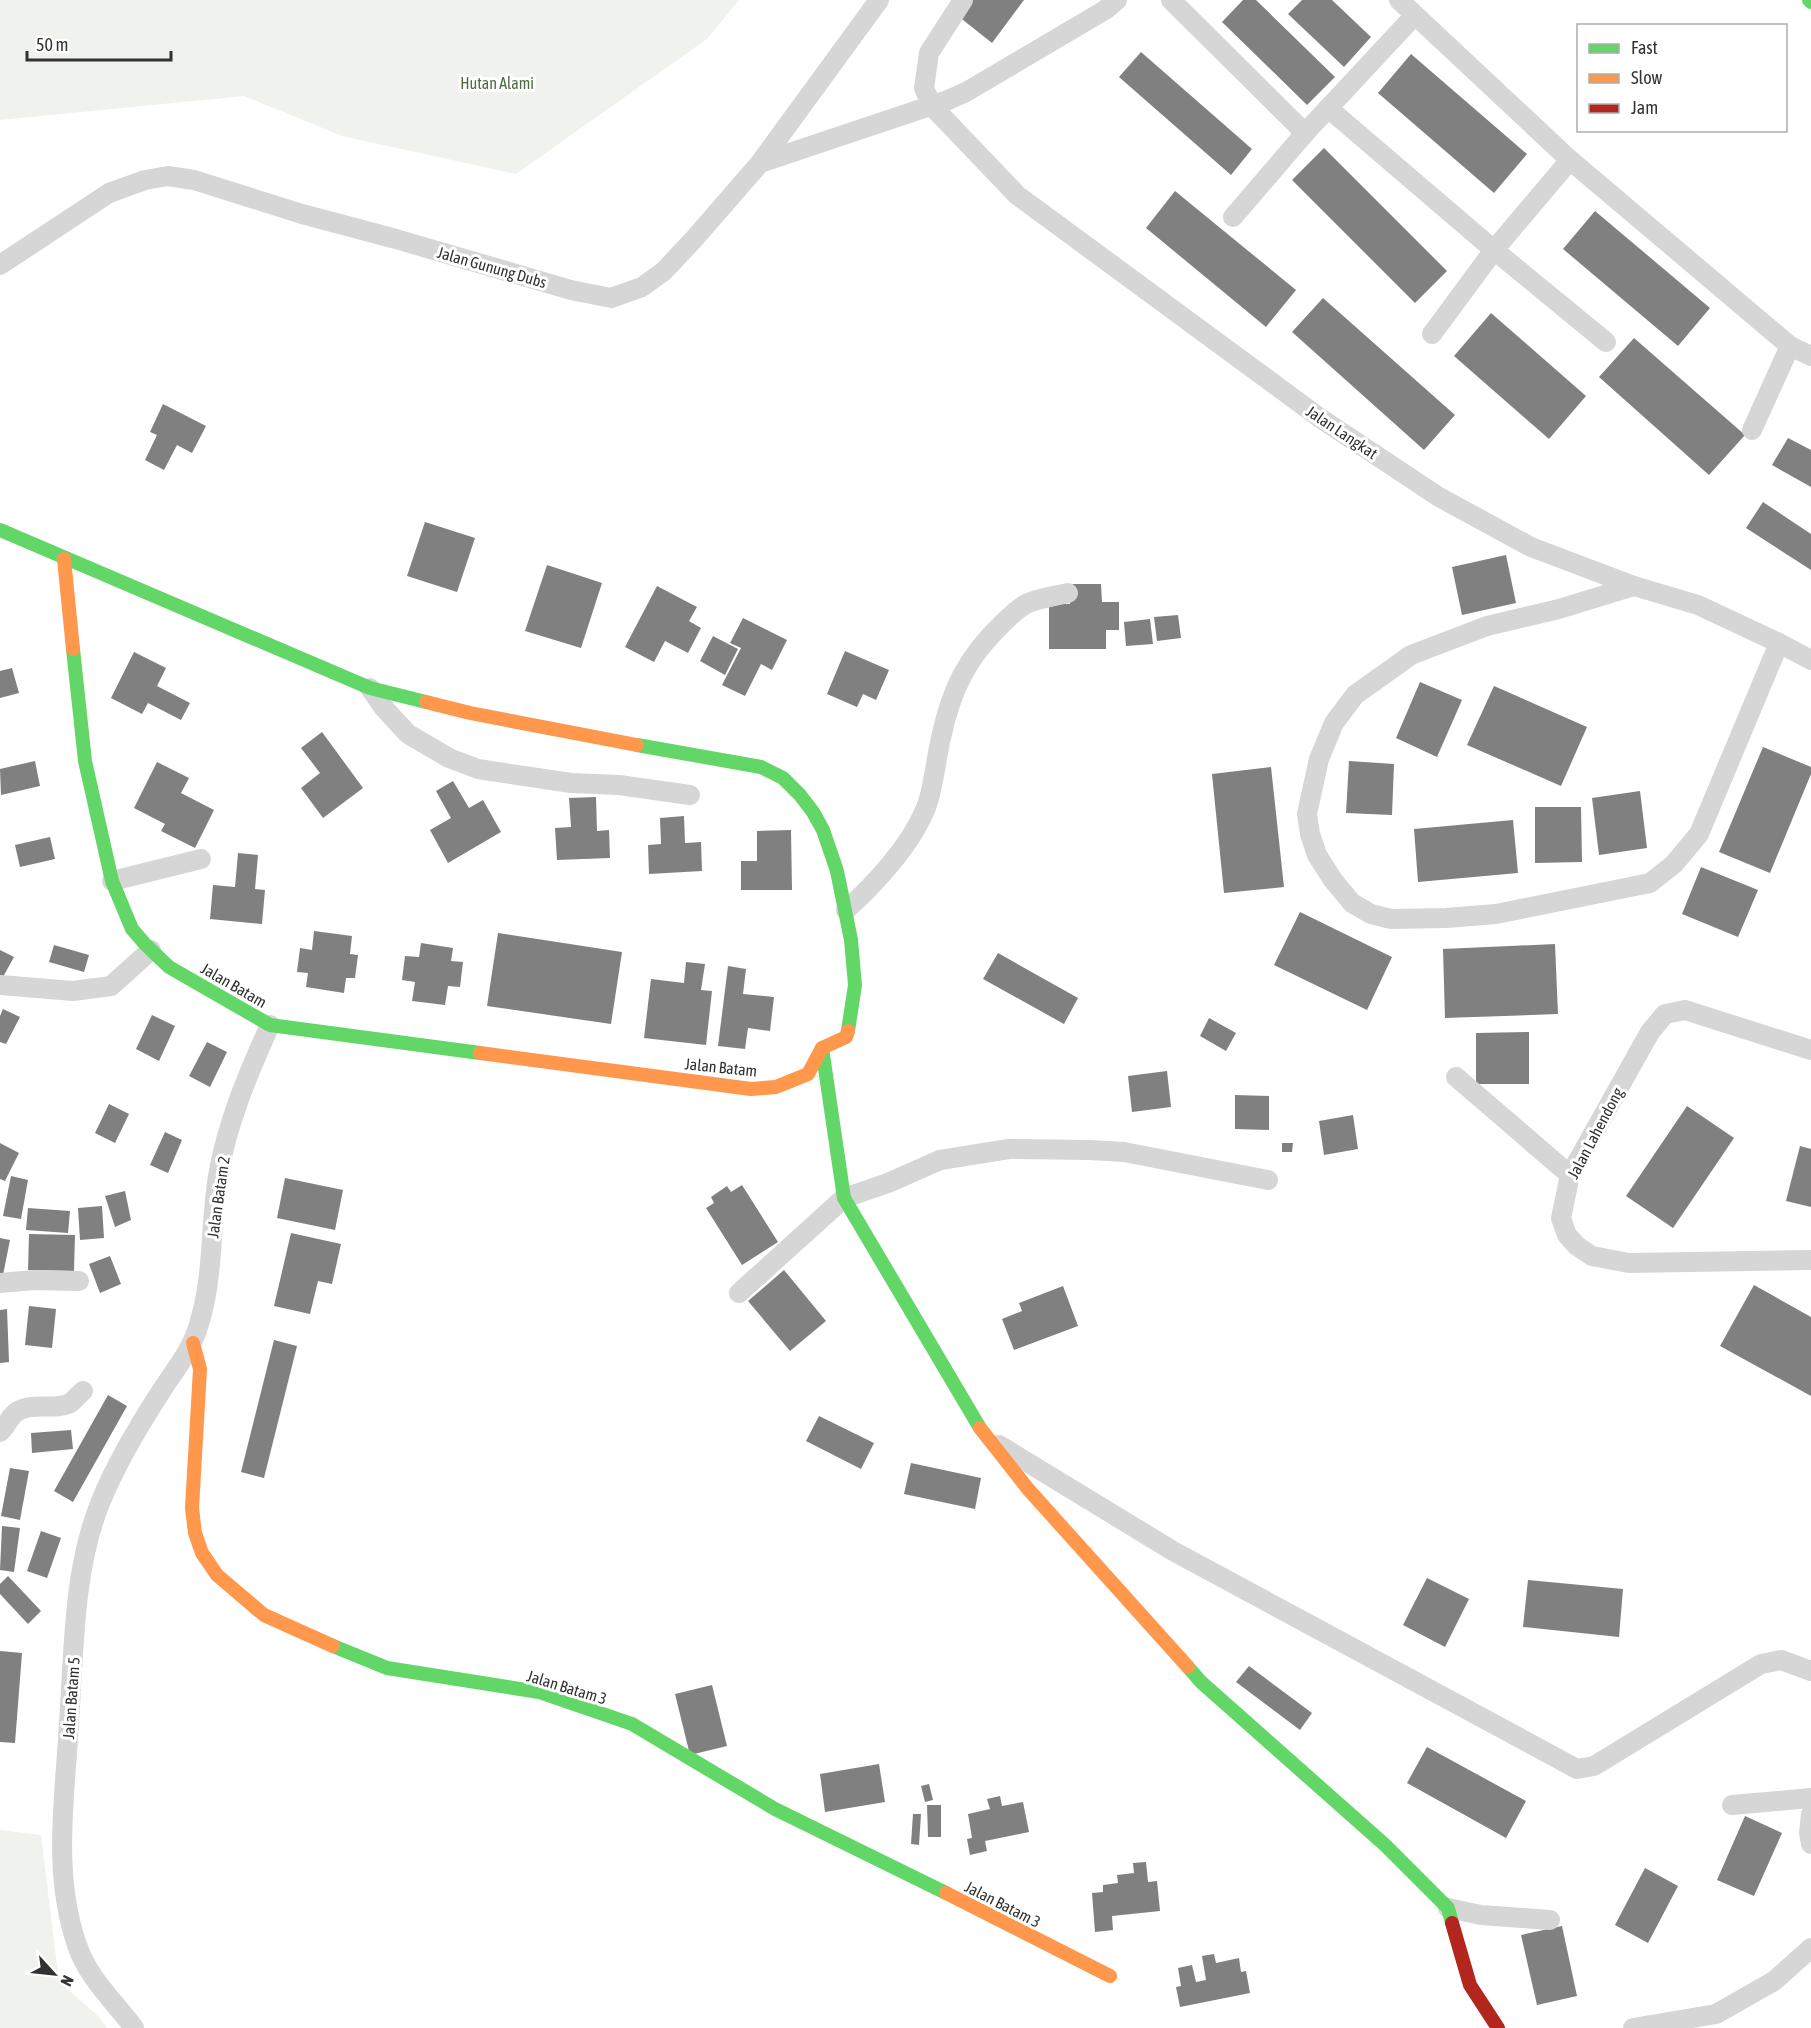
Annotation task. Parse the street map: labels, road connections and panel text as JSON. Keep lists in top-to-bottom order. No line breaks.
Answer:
{"streets":{"street":["Jalan Gunung Dubs","Jalan Langkat","Jalan Batam","Jalan Lahendong","Jalan Batam 2","Jalan Batam 3","Jalan Batam 5"]},"crossings":[["Jalan Batam","Jalan Batam 2"],["Jalan Batam 2","Jalan Batam 3"],["Jalan Batam 2","Jalan Batam 5"]],"parks":["Hutan Alami"],"legend":["Fast","Slow","Jam"],"scale_bar":"50 m","north":"bottom right"}
